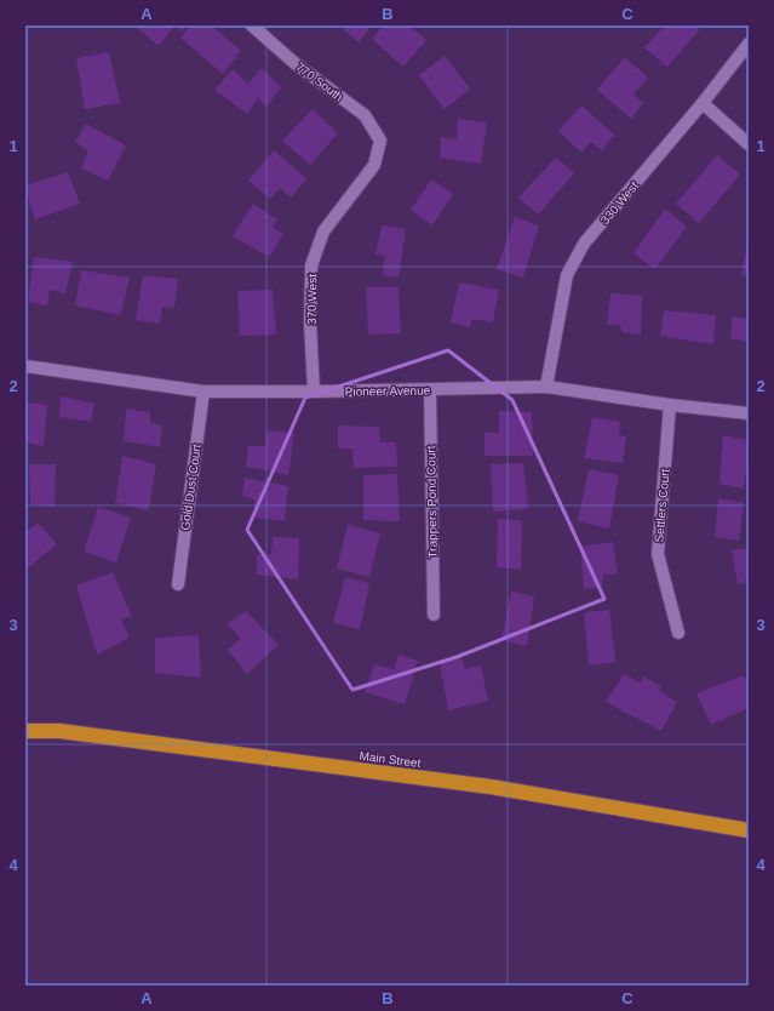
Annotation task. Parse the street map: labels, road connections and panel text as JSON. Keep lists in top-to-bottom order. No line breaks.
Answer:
{"streets":{"highway":["Main Street"],"street":["770 South","330 West","370 West","Pioneer Avenue","Gold Dust Court","Trappers Pond Court","Settlers Court"]},"crossings":[["770 South","370 West"],["330 West","Pioneer Avenue"],["370 West","Pioneer Avenue"],["Pioneer Avenue","Gold Dust Court"],["Pioneer Avenue","Trappers Pond Court"],["Pioneer Avenue","Settlers Court"]],"grid":{"columns":["A","B","C"],"rows":["1","2","3","4"]}}
